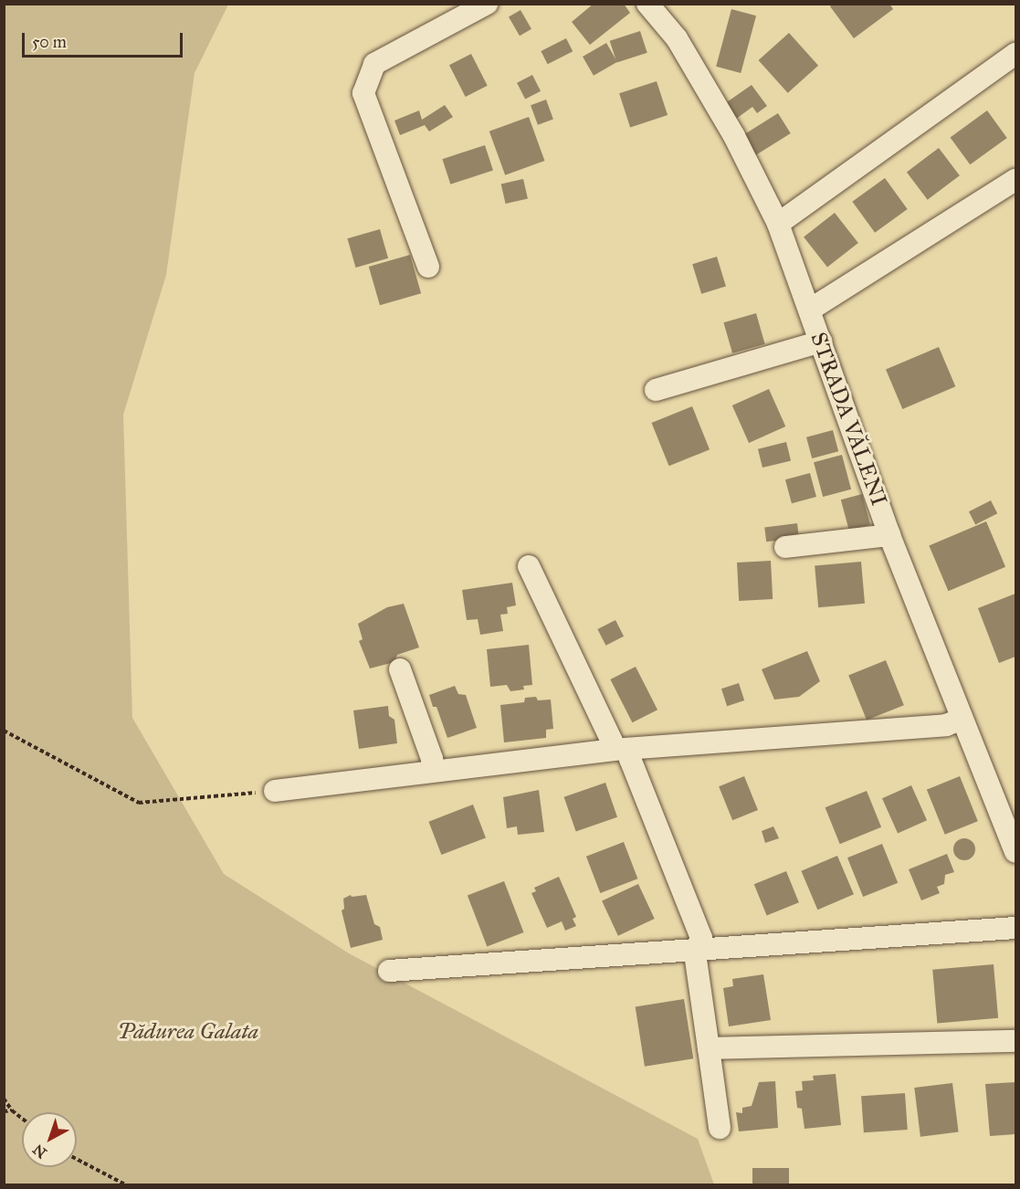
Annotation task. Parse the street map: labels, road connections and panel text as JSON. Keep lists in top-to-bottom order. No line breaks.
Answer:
{"streets":{"street":["STRADA VĂLENI"]},"parks":["Pădurea Galata"],"scale_bar":"50 m","north":"bottom left"}
